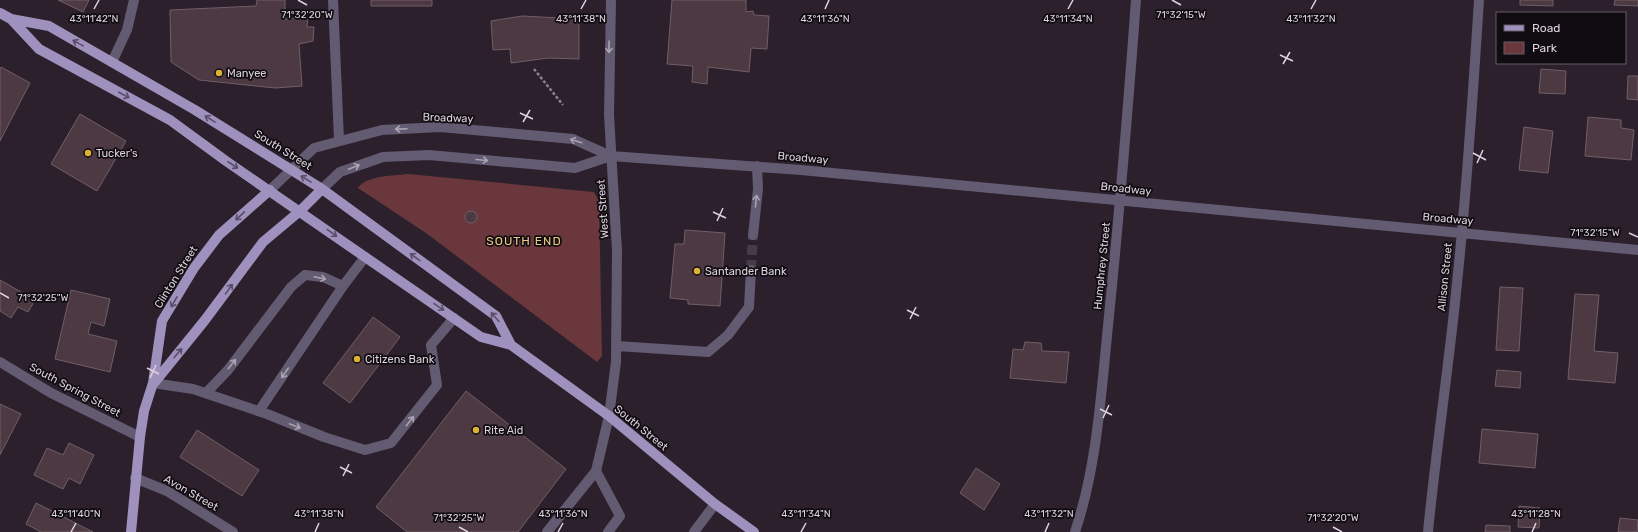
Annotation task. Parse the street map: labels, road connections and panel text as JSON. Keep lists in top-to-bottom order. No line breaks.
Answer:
{"streets":{"main road":["Broadway","South Street","Clinton Street"],"street":["West Street","Humphrey Street","Allison Street","South Spring Street","Avon Street"]},"crossings":[["Broadway","South Street"],["Broadway","West Street"],["Broadway","Humphrey Street"],["Broadway","Clinton Street"],["Broadway","Allison Street"],["South Street","West Street"],["South Street","Clinton Street"],["Clinton Street","South Spring Street"],["Clinton Street","Avon Street"]],"districts":["SOUTH END"],"places":["Manyee","Tucker's","Santander Bank","Citizens Bank","Rite Aid"],"legend":["Road","Park"],"coordinates":["71°32'15\"W","71°32'20\"W","43°11'42\"N","43°11'38\"N","43°11'36\"N","43°11'34\"N","43°11'32\"N","71°32'25\"W","43°11'40\"N","43°11'28\"N"]}
